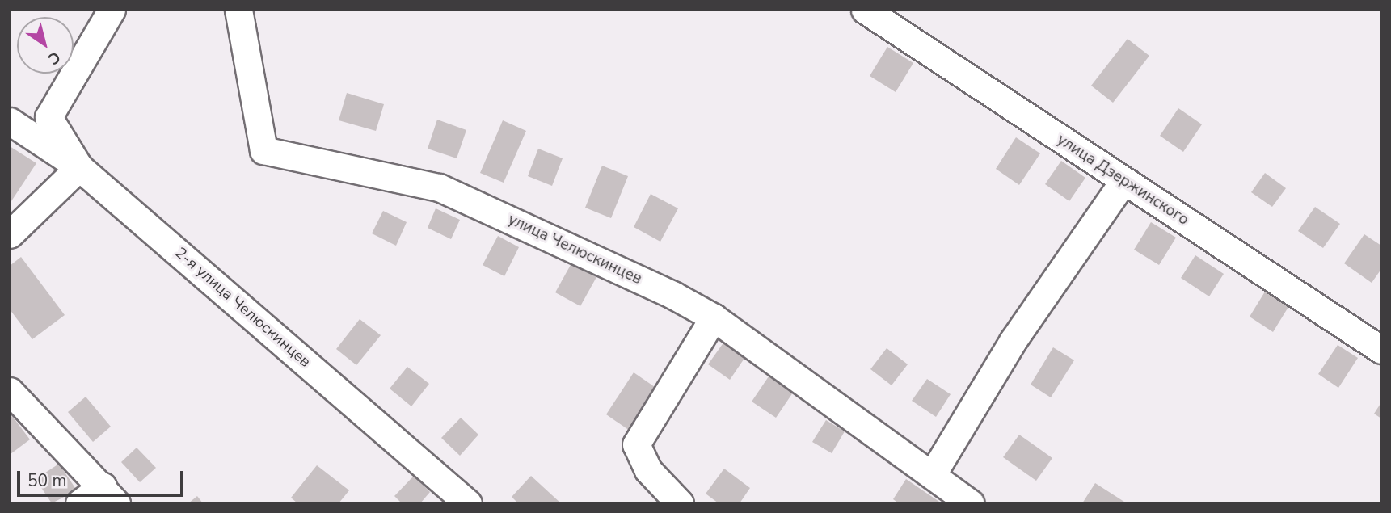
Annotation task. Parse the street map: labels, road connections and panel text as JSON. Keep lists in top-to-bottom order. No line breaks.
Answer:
{"streets":{"street":["улица Дзержинского","улица Челюскинцев","2-я улица Челюскинцев"]},"scale_bar":"50 m","north":"bottom right"}
